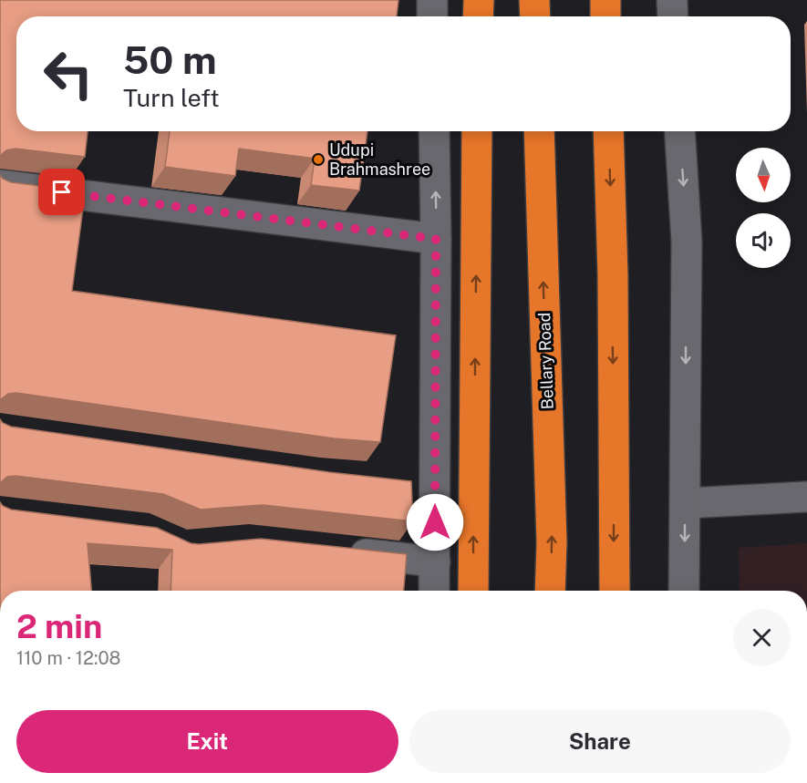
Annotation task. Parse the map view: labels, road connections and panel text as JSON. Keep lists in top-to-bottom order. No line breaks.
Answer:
{"streets":{"highway":["Bellary Road"]},"places":["Udupi Brahmashree"],"north":"bottom","page":{"turn":["50 m","Turn left"],"heading":["2 min","110 m · 12:08"],"buttons":["Exit","Share"]}}
